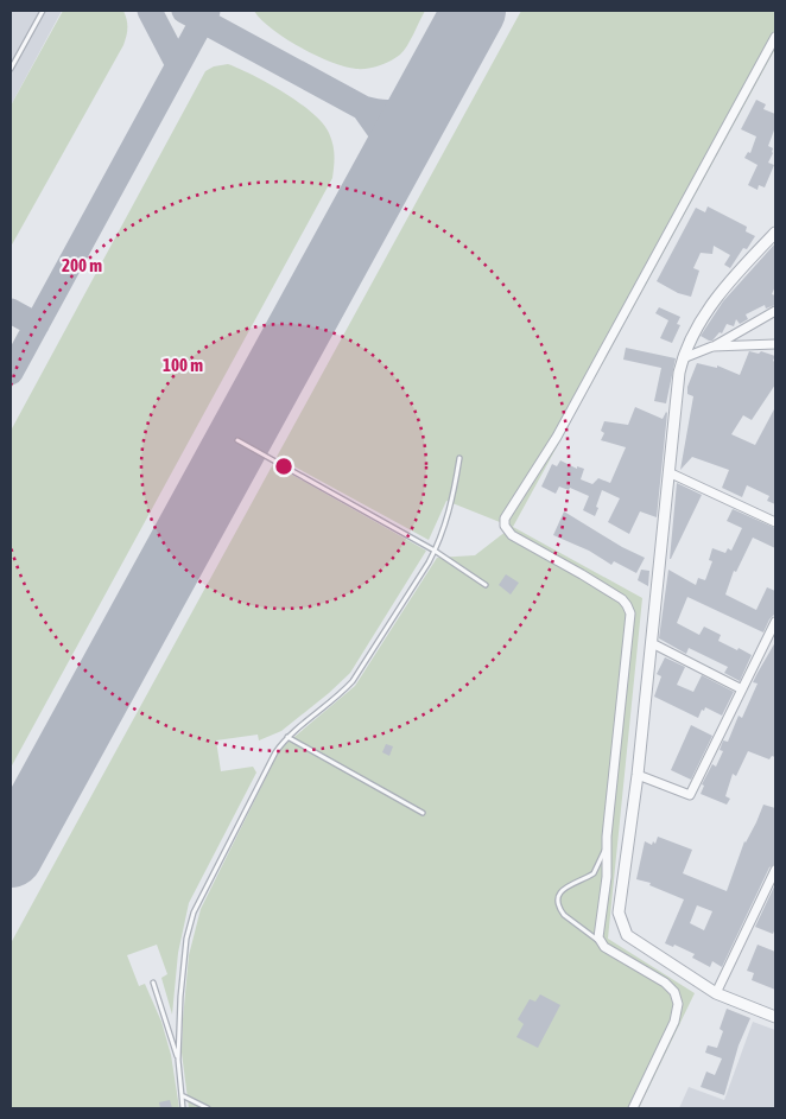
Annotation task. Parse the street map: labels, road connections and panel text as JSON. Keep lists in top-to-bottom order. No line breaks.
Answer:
{"rings":["200 m","100 m"]}
